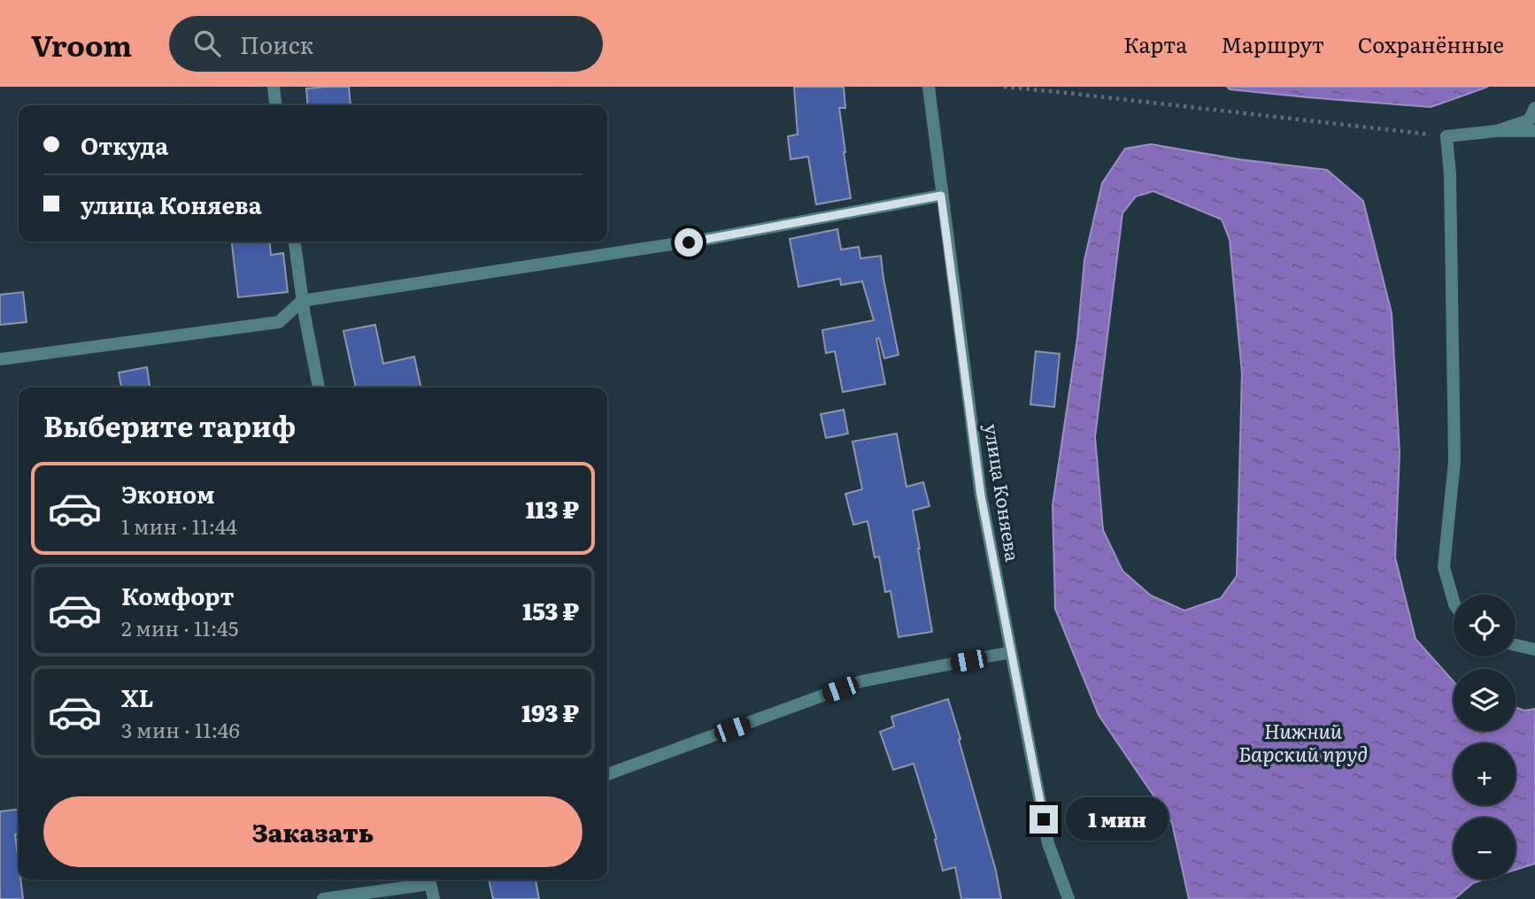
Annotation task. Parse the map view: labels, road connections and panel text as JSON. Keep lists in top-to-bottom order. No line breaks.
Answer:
{"streets":{"street":["улица Коняева"]},"water":["Нижний Барский пруд"],"page":{"header":"Vroom","search":"Поиск","nav":["Карта","Маршрут","Сохранённые"],"banner":["Откуда","улица Коняева"],"heading":"Выберите тариф","list":[{"name":"Эконом","note":"1 мин · 11:44","value":"113 ₽"},{"name":"Комфорт","note":"2 мин · 11:45","value":"153 ₽"},{"name":"XL","note":"3 мин · 11:46","value":"193 ₽"}],"map_buttons":["+","−"],"buttons":"Заказать","bubble":"1 мин"}}
